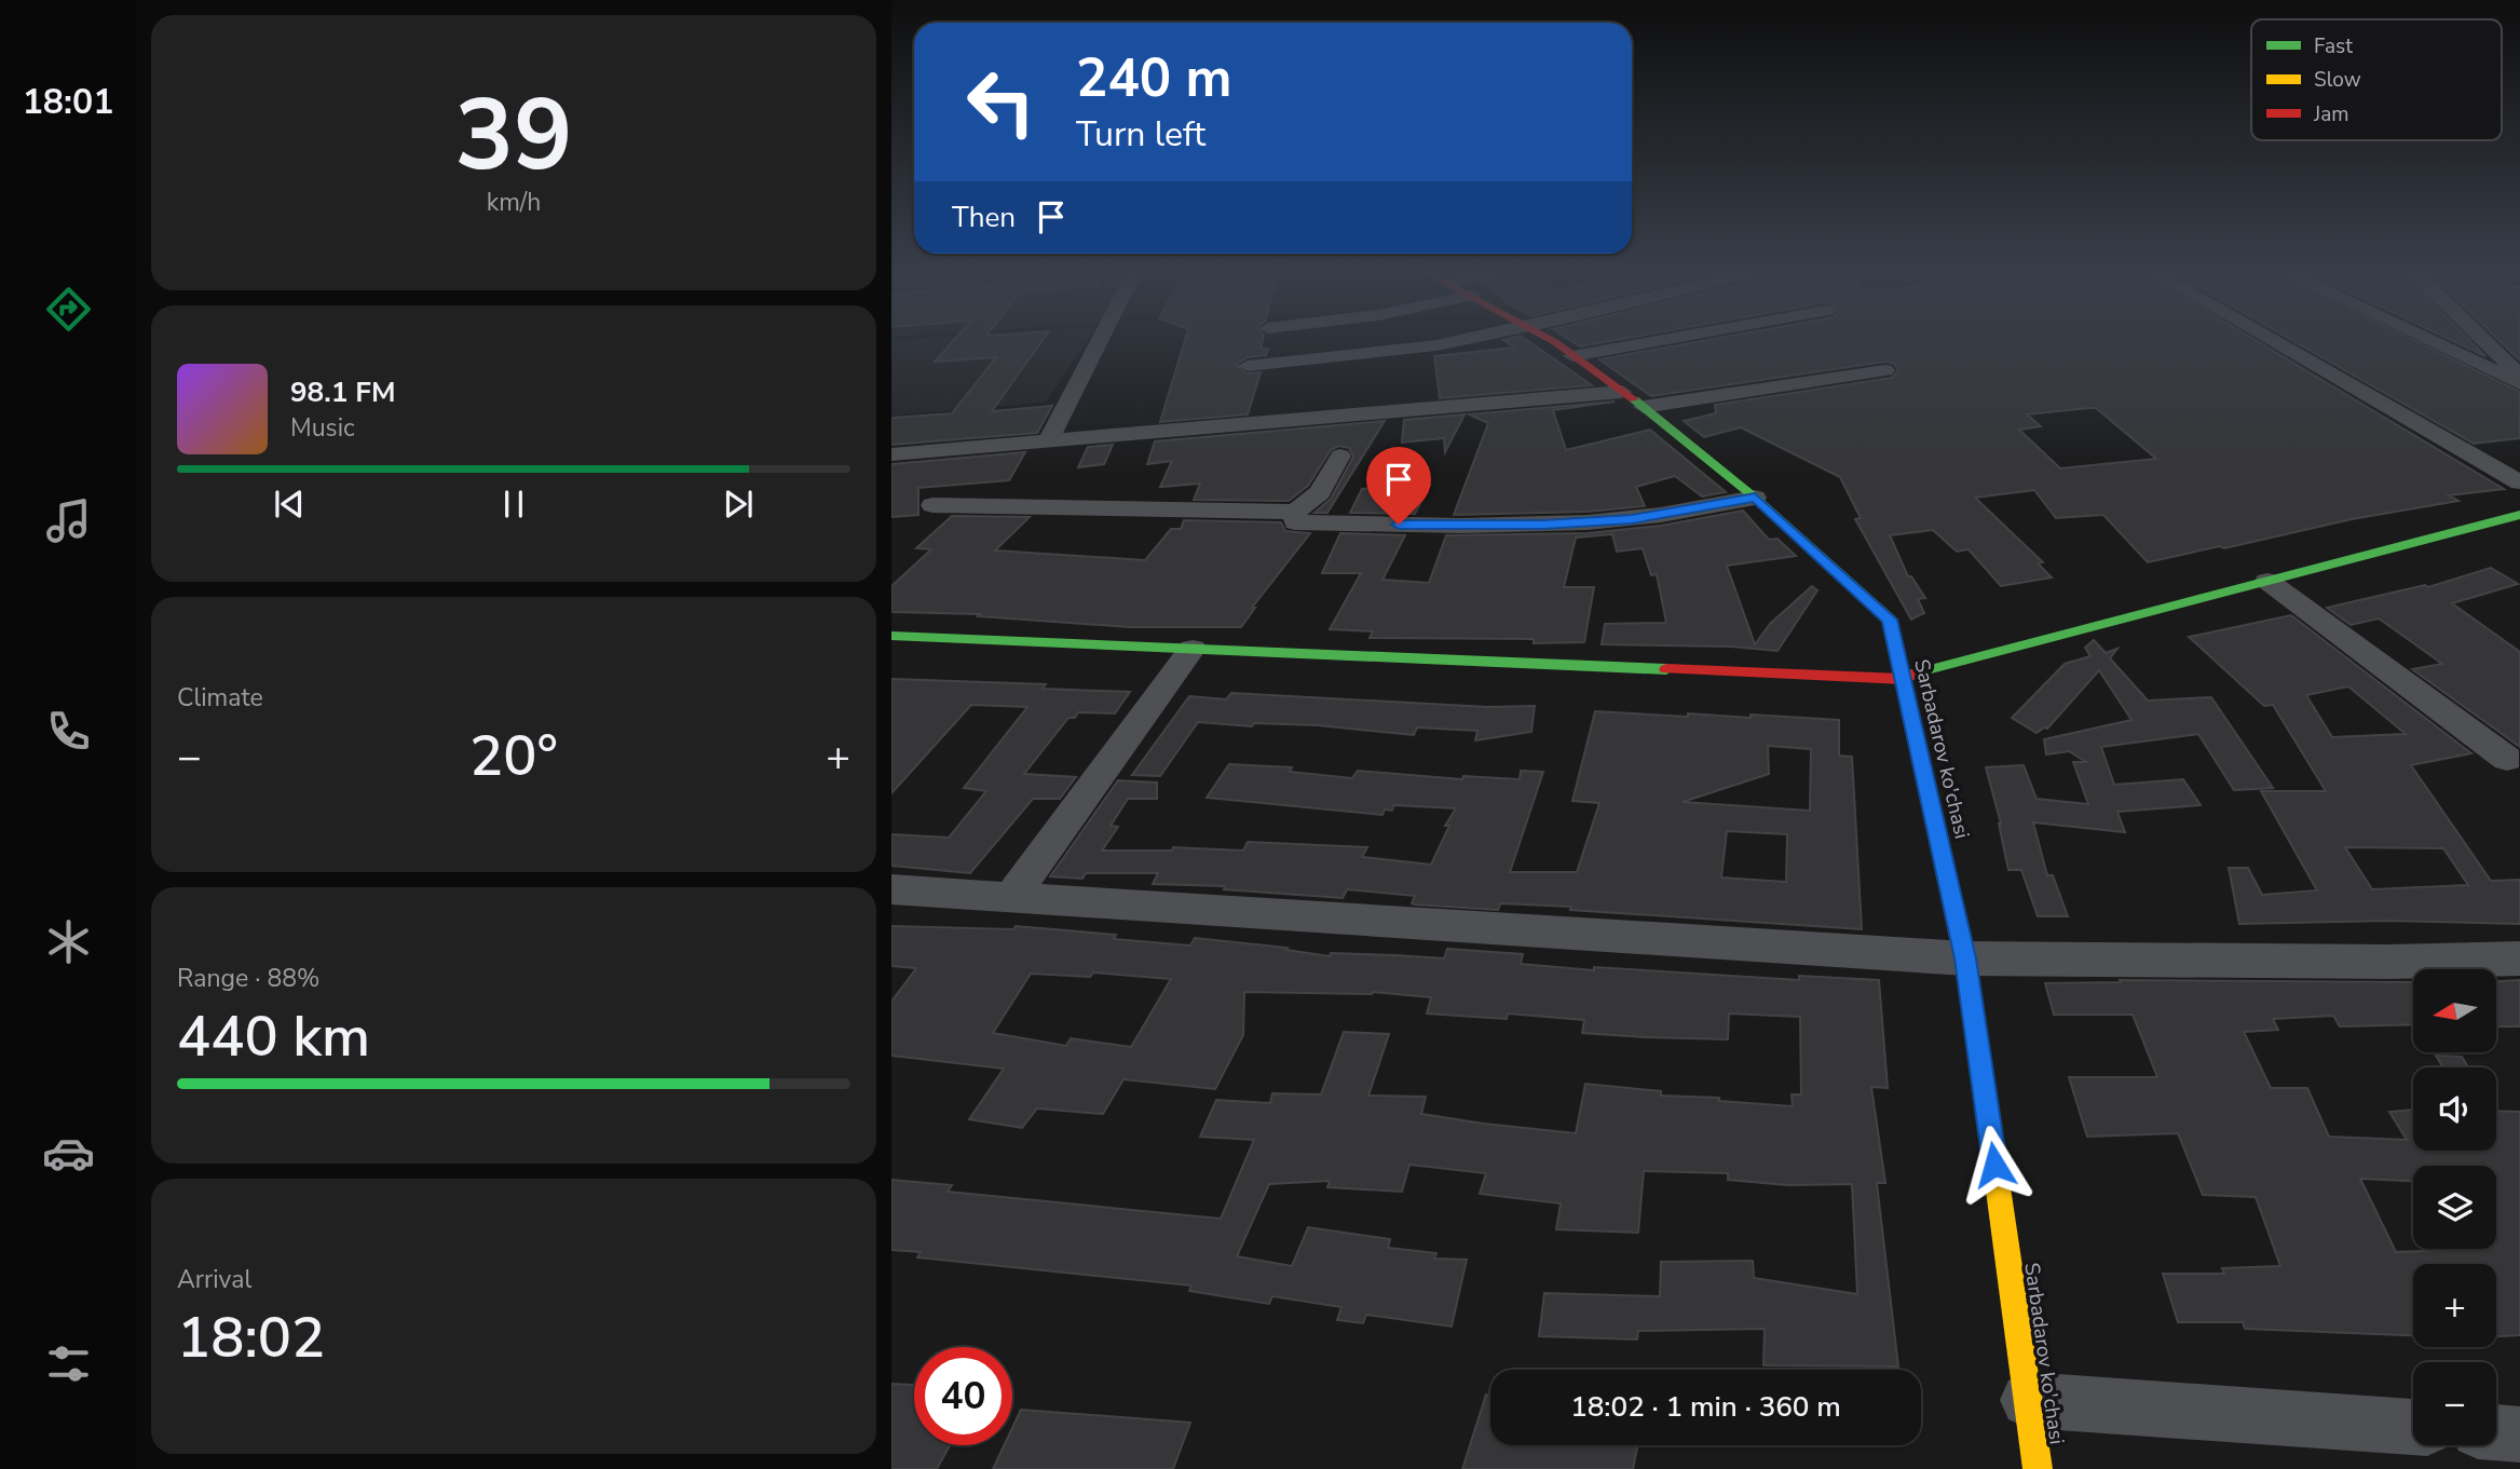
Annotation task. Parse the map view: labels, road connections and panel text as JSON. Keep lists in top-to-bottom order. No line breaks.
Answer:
{"streets":{"street":["Sarbadarov ko'chasi"]},"legend":["Fast","Slow","Jam"],"north":"left","page":{"tabs":"18:01","tile":[["39","km/h"],"Climate",["Range · 88%","440 km"],["Arrival","18:02"]],"turn":["240 m","Turn left"],"then":"Then","song":["98.1 FM","Music"],"heat":["−","20°","+"],"map_buttons":["+","−"],"limit":"40","trip":"18:02 · 1 min · 360 m"}}
